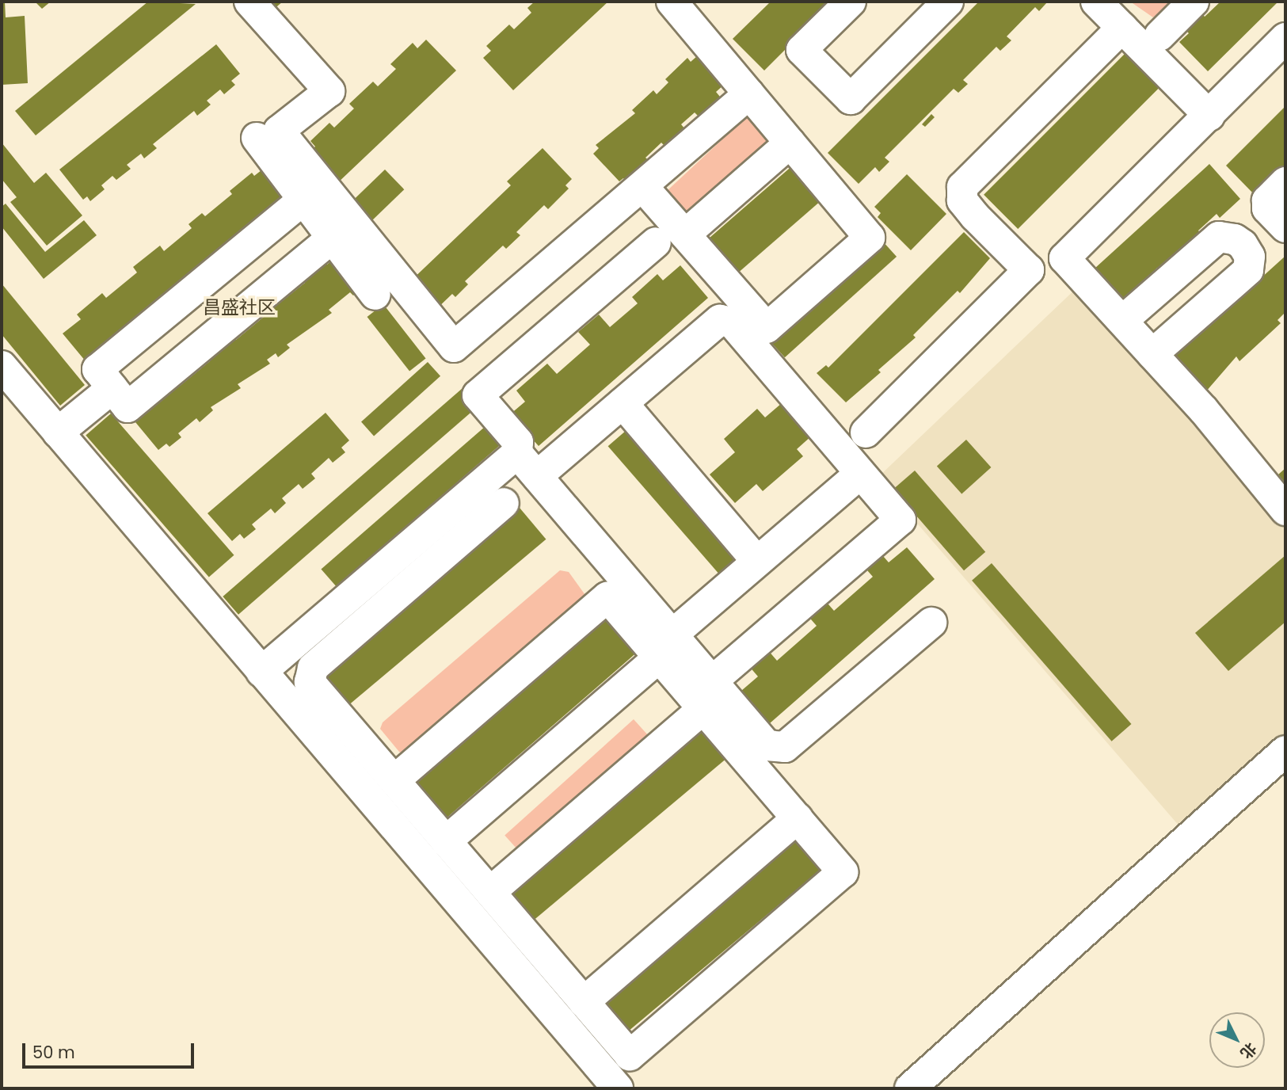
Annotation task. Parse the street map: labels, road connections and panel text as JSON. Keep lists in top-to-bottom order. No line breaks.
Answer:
{"districts":["昌盛社区"],"scale_bar":"50 m","north":"bottom right"}
